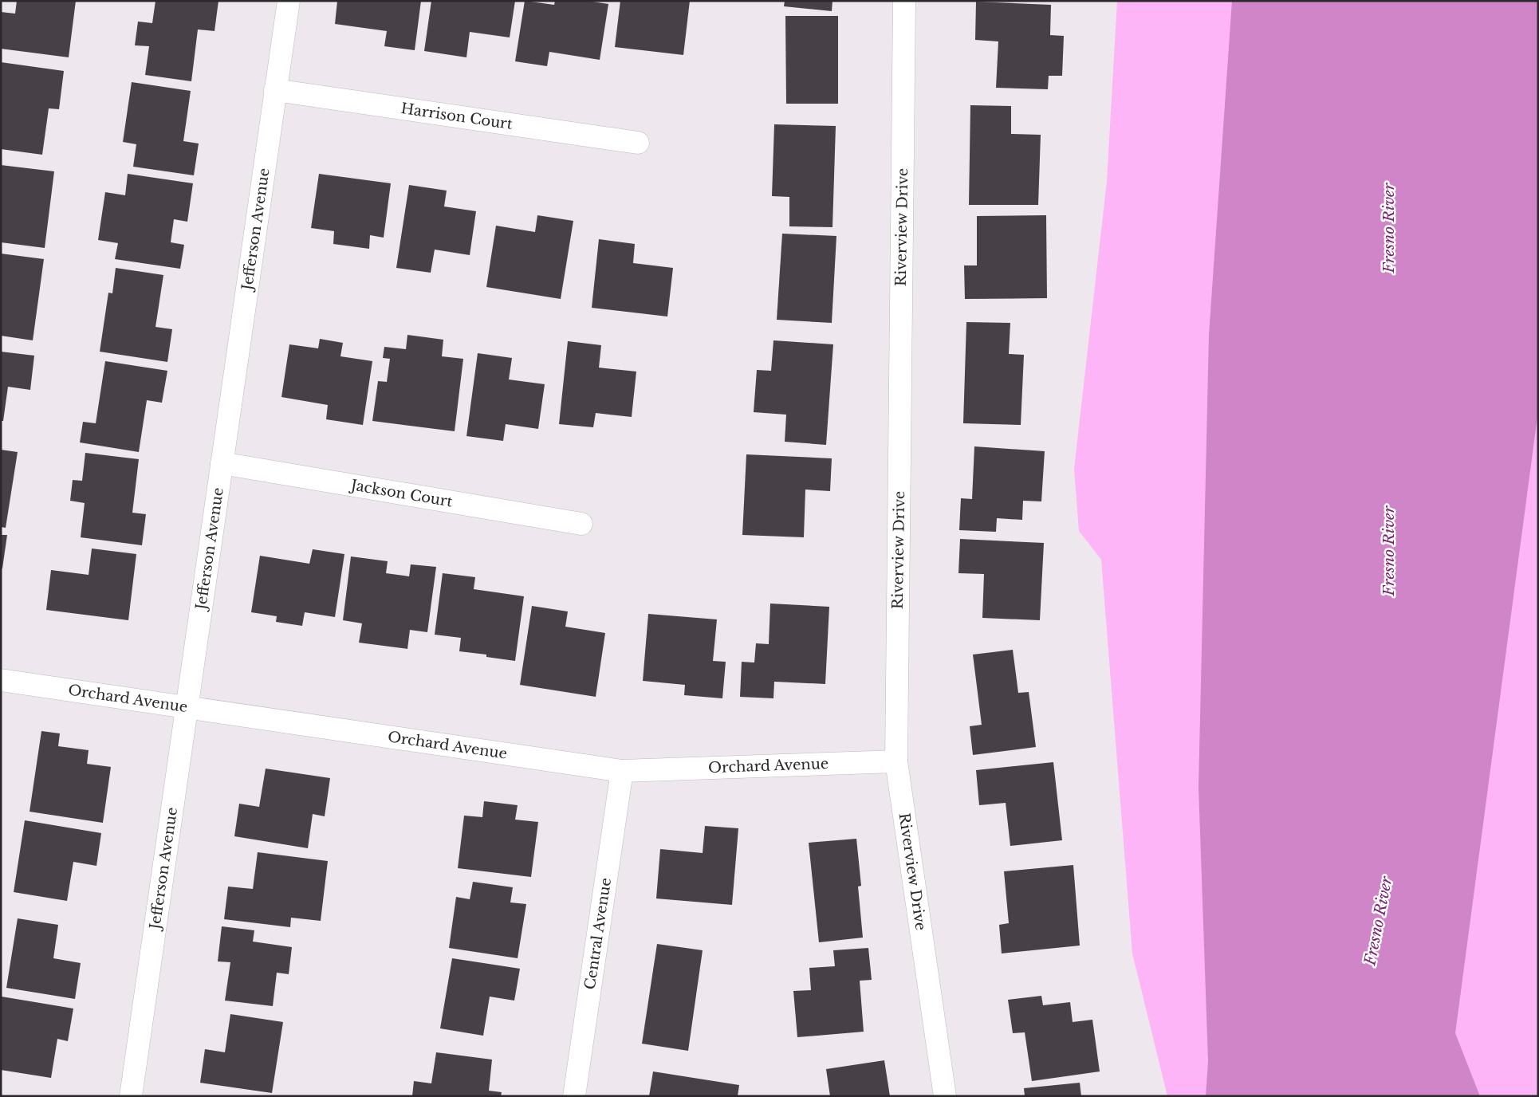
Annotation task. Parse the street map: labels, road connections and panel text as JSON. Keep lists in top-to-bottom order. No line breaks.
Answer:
{"streets":{"street":["Harrison Court","Riverview Drive","Jefferson Avenue","Jackson Court","Orchard Avenue","Central Avenue"]},"crossings":[["Harrison Court","Jefferson Avenue"],["Riverview Drive","Orchard Avenue"],["Jefferson Avenue","Jackson Court"],["Jefferson Avenue","Orchard Avenue"],["Orchard Avenue","Central Avenue"]],"water":["Fresno River"]}
